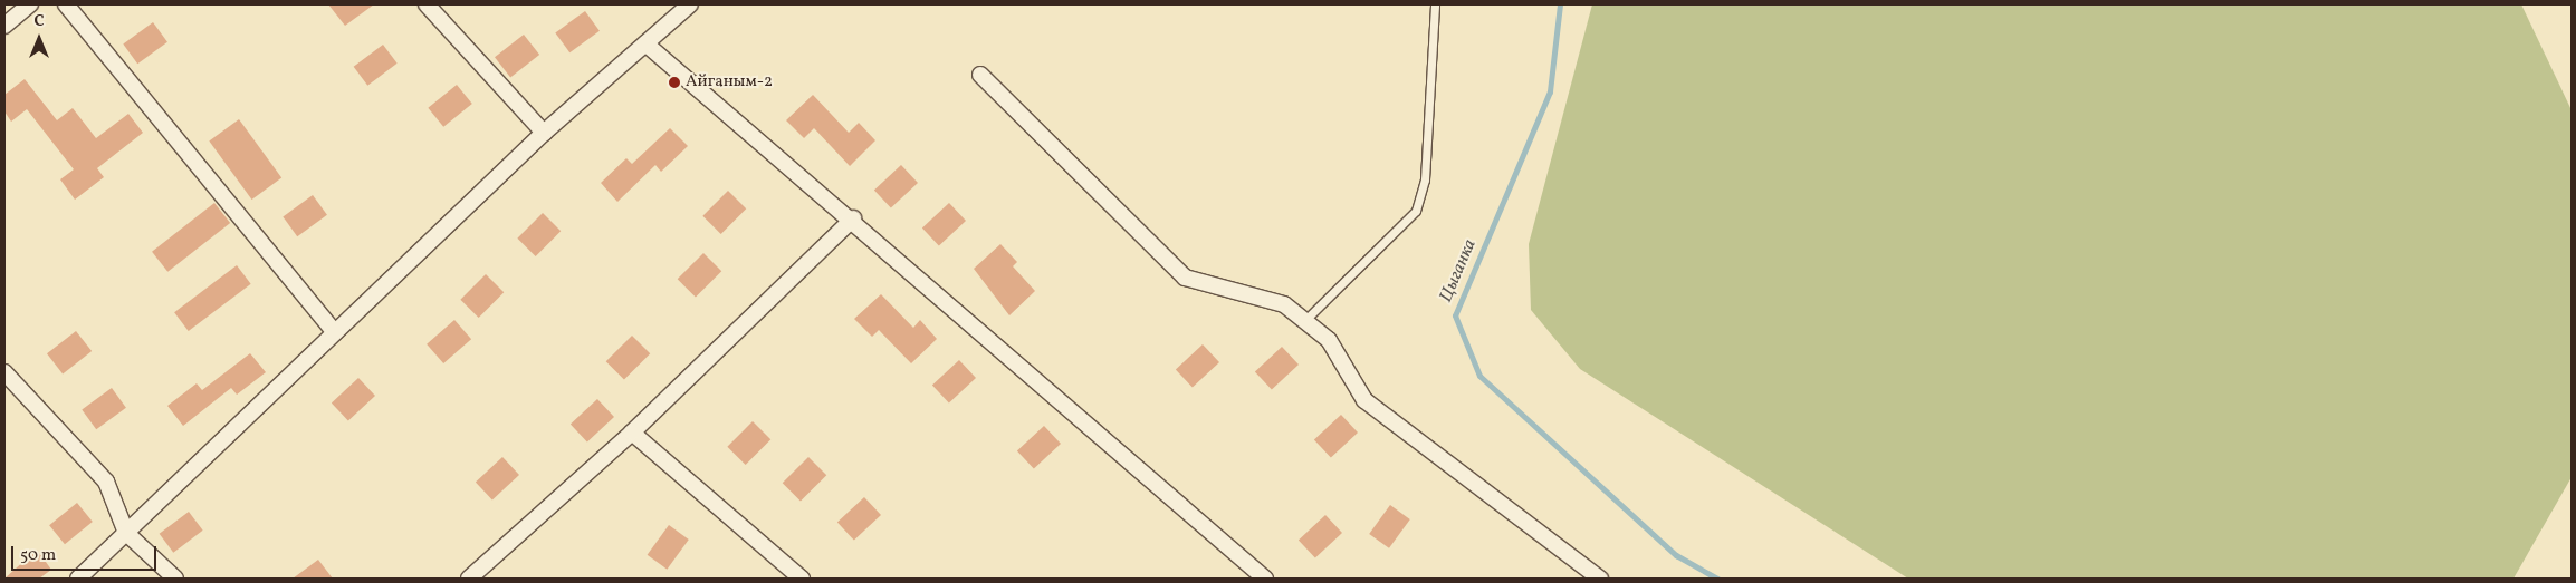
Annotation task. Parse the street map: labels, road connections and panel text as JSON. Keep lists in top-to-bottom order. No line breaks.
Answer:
{"water":["Цыганка"],"places":["Айганым-2"],"scale_bar":"50 m","north":"top"}
